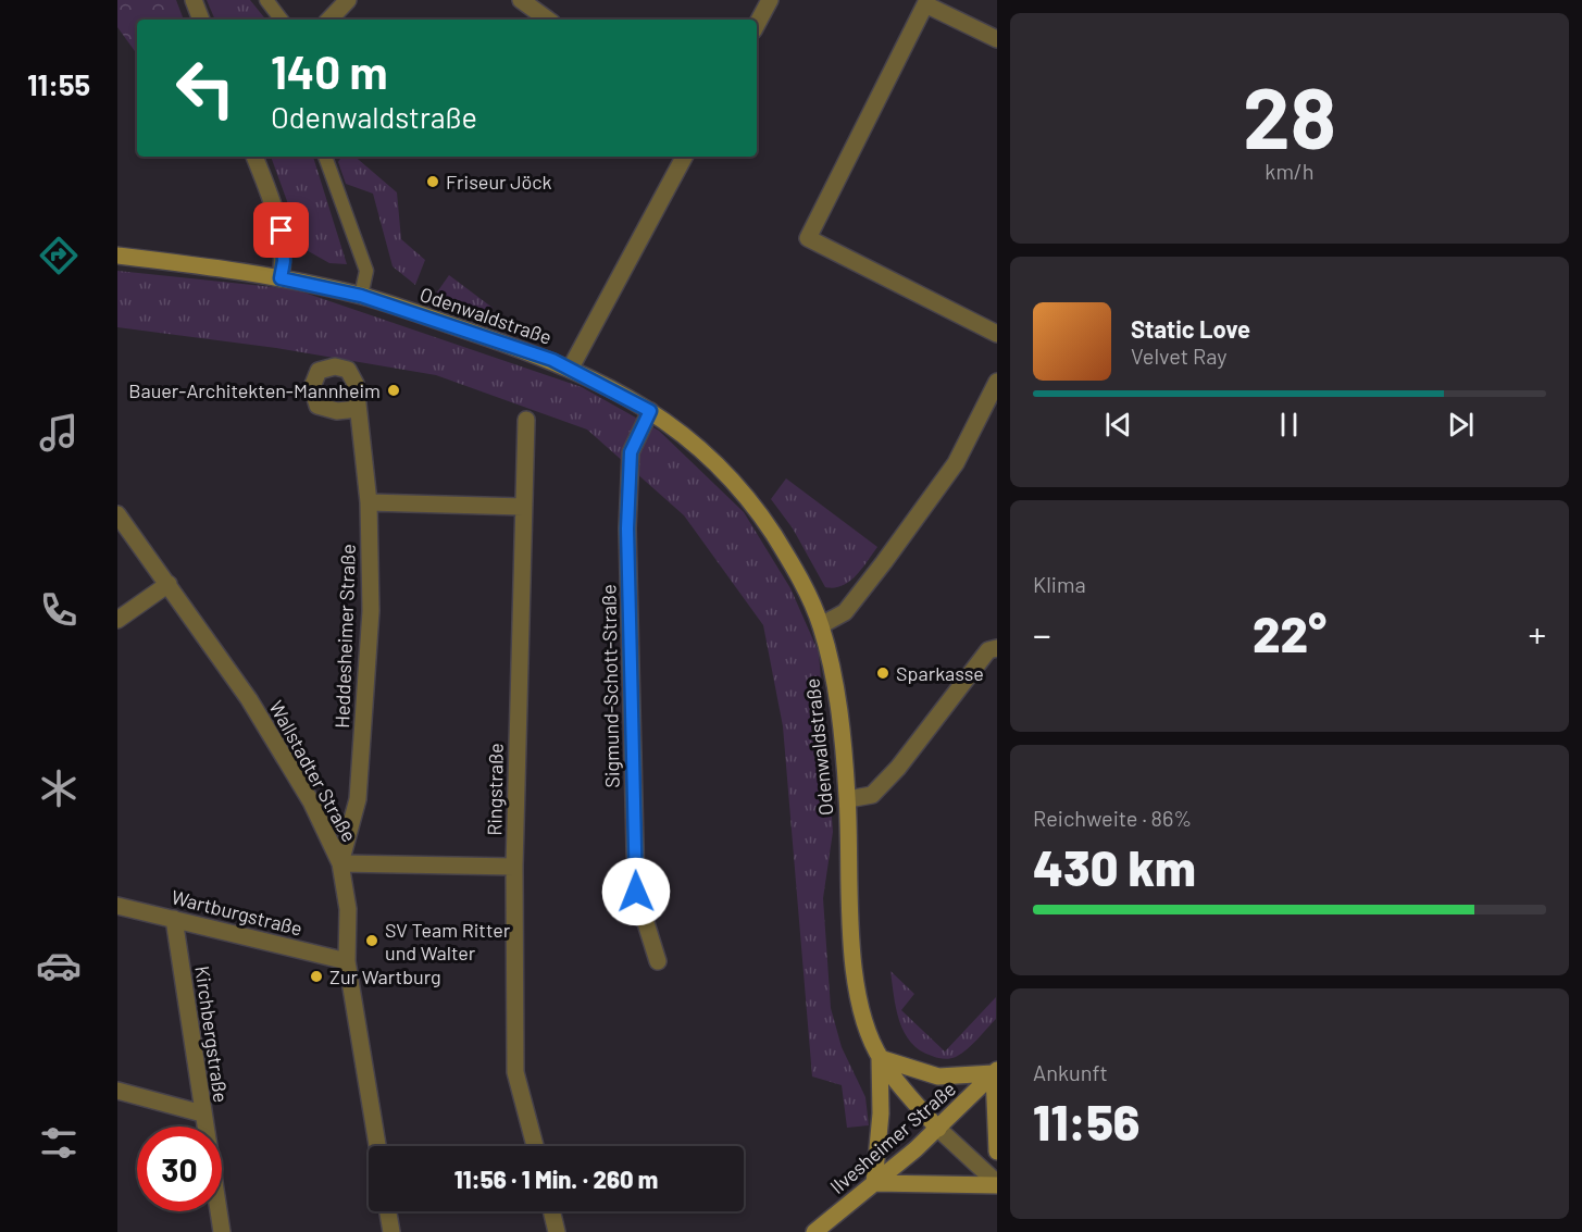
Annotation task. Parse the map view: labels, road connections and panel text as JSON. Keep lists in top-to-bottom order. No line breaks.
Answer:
{"streets":{"street":["Odenwaldstraße","Heddesheimer Straße","Sigmund-Schott-Straße","Wallstadter Straße","Ringstraße","Wartburgstraße","Kirchbergstraße","Ilvesheimer Straße"]},"crossings":[["Odenwaldstraße","Sigmund-Schott-Straße"],["Odenwaldstraße","Ilvesheimer Straße"],["Heddesheimer Straße","Wallstadter Straße"],["Wallstadter Straße","Wartburgstraße"],["Wartburgstraße","Kirchbergstraße"]],"places":["Friseur Jöck","Bauer-Architekten-Mannheim","Sparkasse","SV Team Ritter und Walter","Zur Wartburg"],"page":{"tabs":"11:55","tile":[["28","km/h"],"Klima",["Reichweite · 86%","430 km"],["Ankunft","11:56"]],"turn":["140 m","Odenwaldstraße"],"song":["Static Love","Velvet Ray"],"heat":["−","22°","+"],"limit":"30","trip":"11:56 · 1 Min. · 260 m"}}
